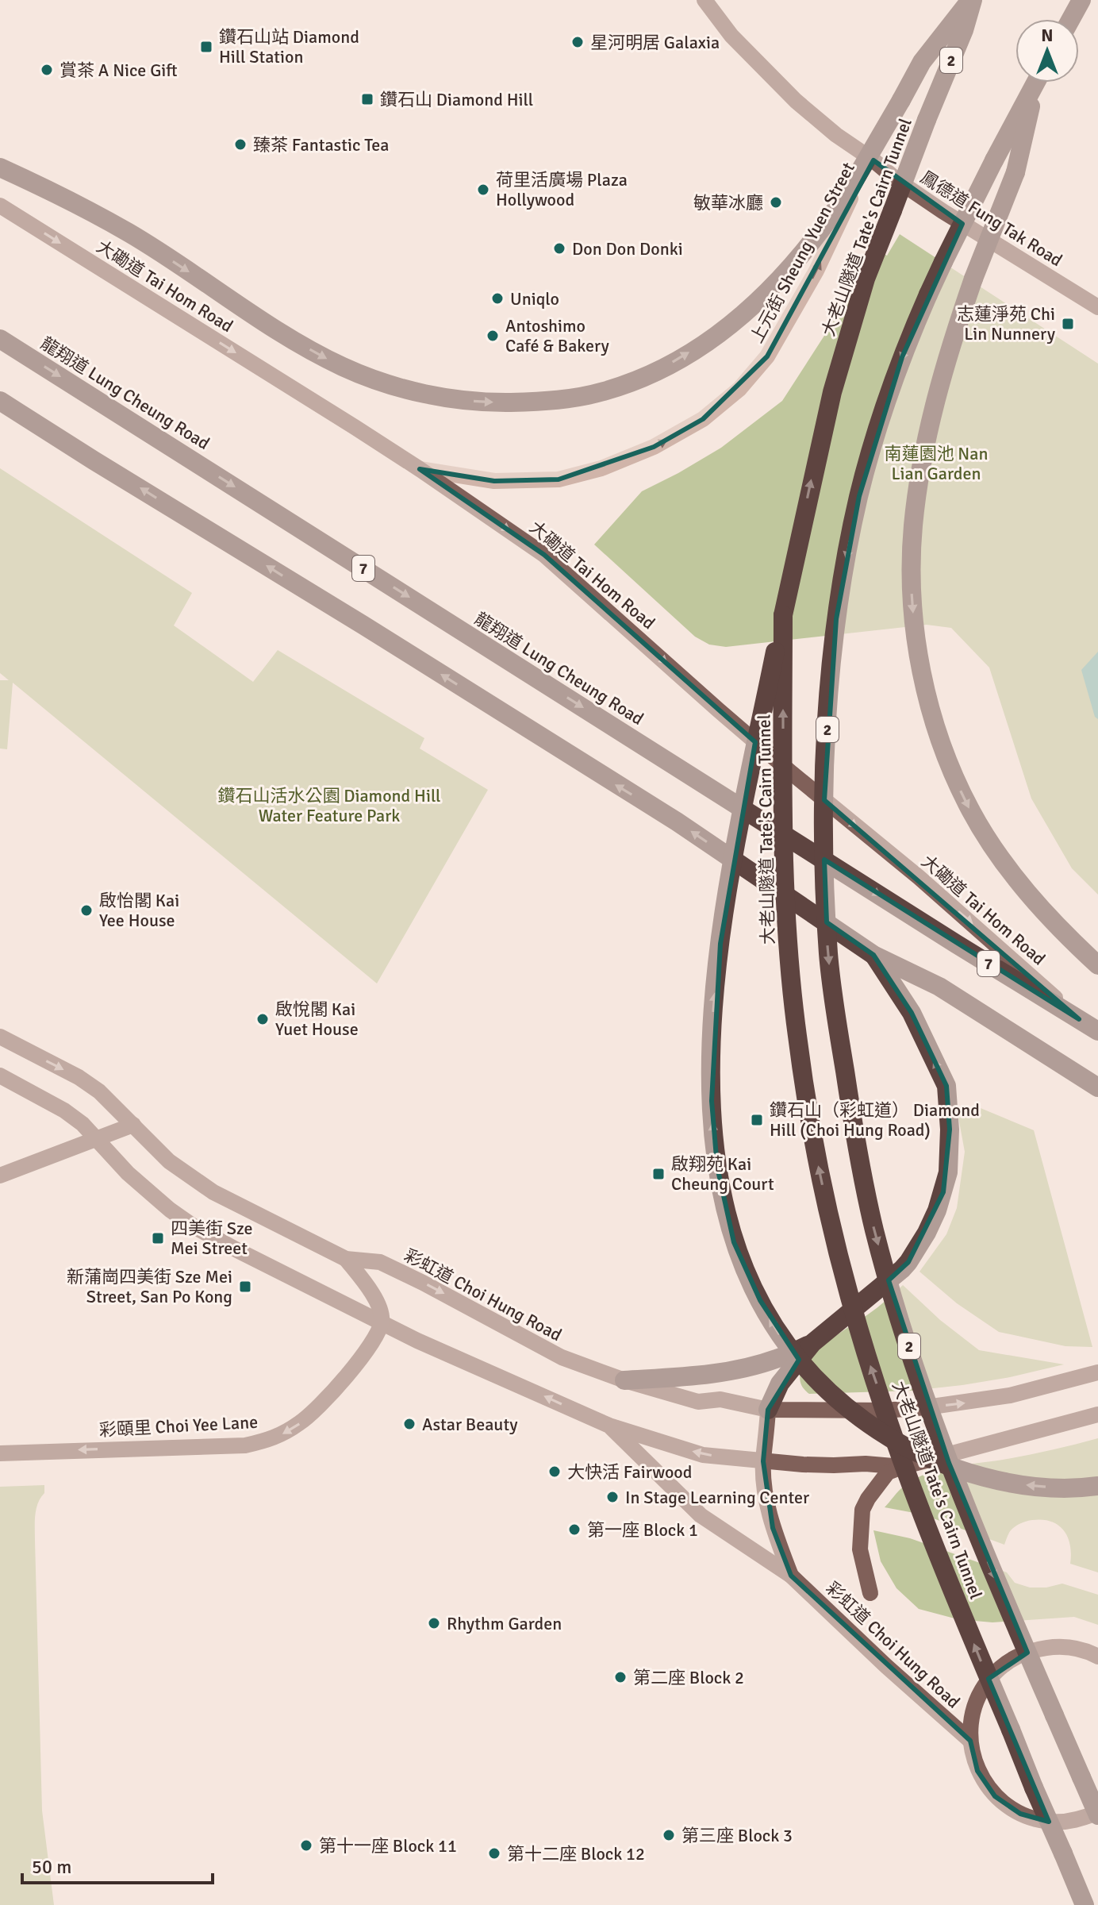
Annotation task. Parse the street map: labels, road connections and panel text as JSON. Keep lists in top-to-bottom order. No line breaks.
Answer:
{"streets":{"highway":["2","大老山隧道 Tate's Cairn Tunnel","龍翔道 Lung Cheung Road","7"],"main road":["鳳德道 Fung Tak Road","大磡道 Tai Hom Road","彩虹道 Choi Hung Road","彩頤里 Choi Yee Lane"],"street":["上元街 Sheung Yuen Street"]},"crossings":[["鳳德道 Fung Tak Road","上元街 Sheung Yuen Street"],["大老山隧道 Tate's Cairn Tunnel","彩虹道 Choi Hung Road"],["上元街 Sheung Yuen Street","大磡道 Tai Hom Road"],["大磡道 Tai Hom Road","龍翔道 Lung Cheung Road"],["彩虹道 Choi Hung Road","彩頤里 Choi Yee Lane"]],"one_way":["上元街 Sheung Yuen Street","大磡道 Tai Hom Road","彩頤里 Choi Yee Lane"],"parks":["南蓮園池 Nan Lian Garden","鑽石山活水公園 Diamond Hill Water Feature Park"],"places":{"other":["星河明居 Galaxia","賞茶 A Nice Gift","臻茶 Fantastic Tea","荷里活廣場 Plaza Hollywood","敏華冰廳","Don Don Donki","Uniqlo","Antoshimo Café & Bakery","啟怡閣 Kai Yee House","啟悅閣 Kai Yuet House","Astar Beauty","大快活 Fairwood","In Stage Learning Center","第一座 Block 1","Rhythm Garden","第二座 Block 2","第三座 Block 3","第十一座 Block 11","第十二座 Block 12"],"transit":["鑽石山站 Diamond Hill Station","鑽石山 Diamond Hill","志蓮淨苑 Chi Lin Nunnery","鑽石山（彩虹道） Diamond Hill (Choi Hung Road)","啟翔苑 Kai Cheung Court","四美街 Sze Mei Street","新蒲崗四美街 Sze Mei Street, San Po Kong"]},"scale_bar":"50 m","north":"top"}
